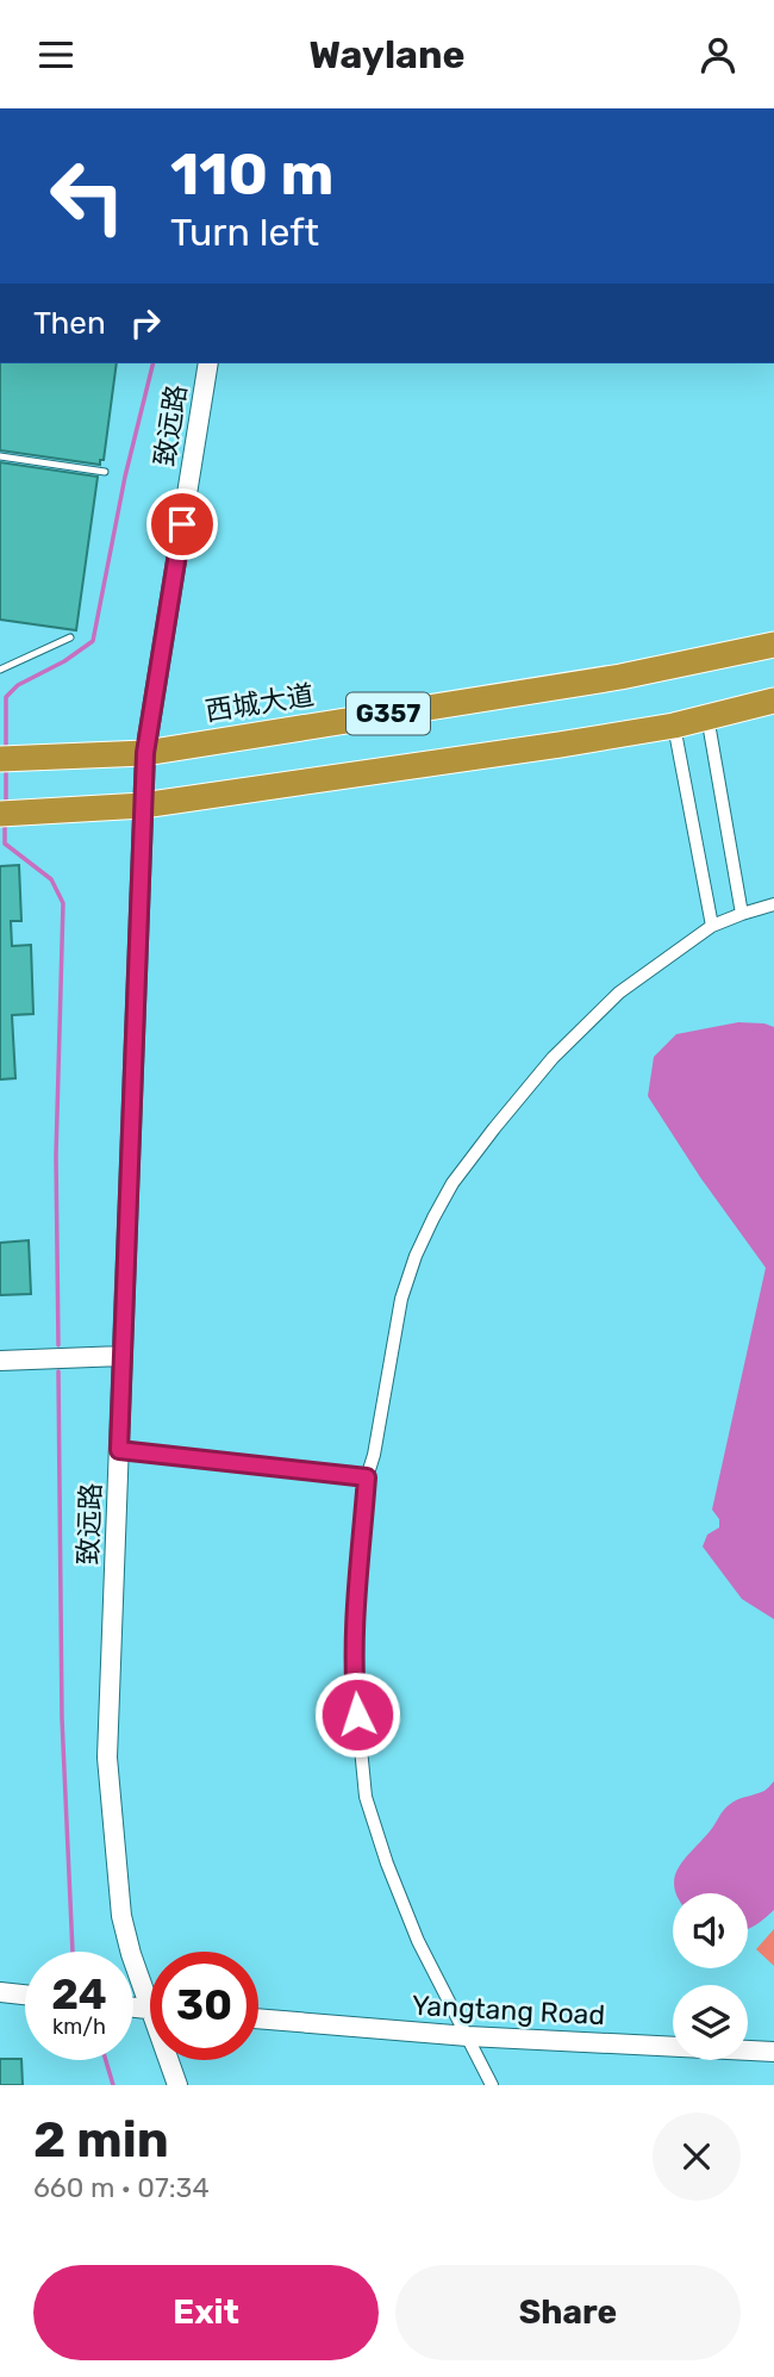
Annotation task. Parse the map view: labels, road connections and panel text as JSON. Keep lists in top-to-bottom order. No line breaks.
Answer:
{"streets":{"highway":["西城大道","G357"],"main road":["致远路","Yangtang Road"]},"crossings":[["致远路","西城大道"],["致远路","G357"]],"page":{"header":"Waylane","turn":["110 m","Turn left"],"then":"Then","speed":"24 km/h","limit":"30","heading":["2 min","660 m · 07:34"],"buttons":["Exit","Share"]}}
